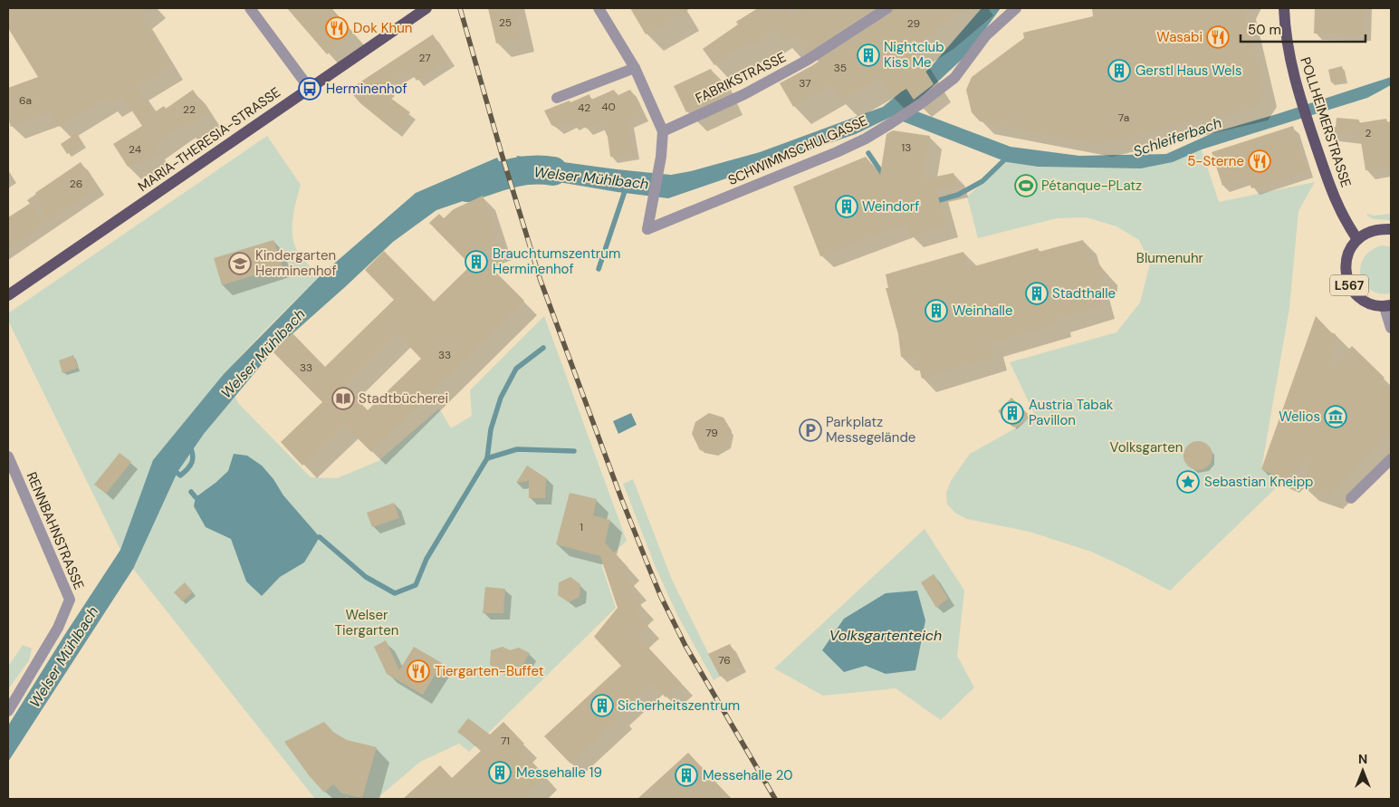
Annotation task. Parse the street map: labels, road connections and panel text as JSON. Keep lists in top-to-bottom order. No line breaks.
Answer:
{"streets":{"main road":["POLLHEIMERSTRASSE","MARIA-THERESIA-STRASSE","L567"],"street":["FABRIKSTRASSE","SCHWIMMSCHULGASSE","RENNBAHNSTRASSE"]},"crossings":[["FABRIKSTRASSE","SCHWIMMSCHULGASSE"],["POLLHEIMERSTRASSE","L567"]],"water":["Schleiferbach","Welser Mühlbach","Volksgartenteich"],"parks":["Blumenuhr","Volksgarten","Welser Tiergarten"],"places":{"restaurant":["Dok Khun","Wasabi","5-Sterne","Tiergarten-Buffet"],"building":["Nightclub Kiss Me","Gerstl Haus Wels","Weindorf","Brauchtumszentrum Herminenhof","Stadthalle","Weinhalle","Austria Tabak Pavillon","Sicherheitszentrum","Messehalle 19","Messehalle 20"],"bus stop":["Herminenhof"],"sports":["Pétanque-PLatz"],"school or university":["Kindergarten Herminenhof"],"library":["Stadtbücherei"],"museum":["Welios"],"parking":["Parkplatz Messegelände"],"place":["Sebastian Kneipp"]},"house_numbers":["25","29","27","35","37","6a","40","42","22","7a","2","13","24","26","33","33","79","1","76","71"],"scale_bar":"50 m","north":"top"}
